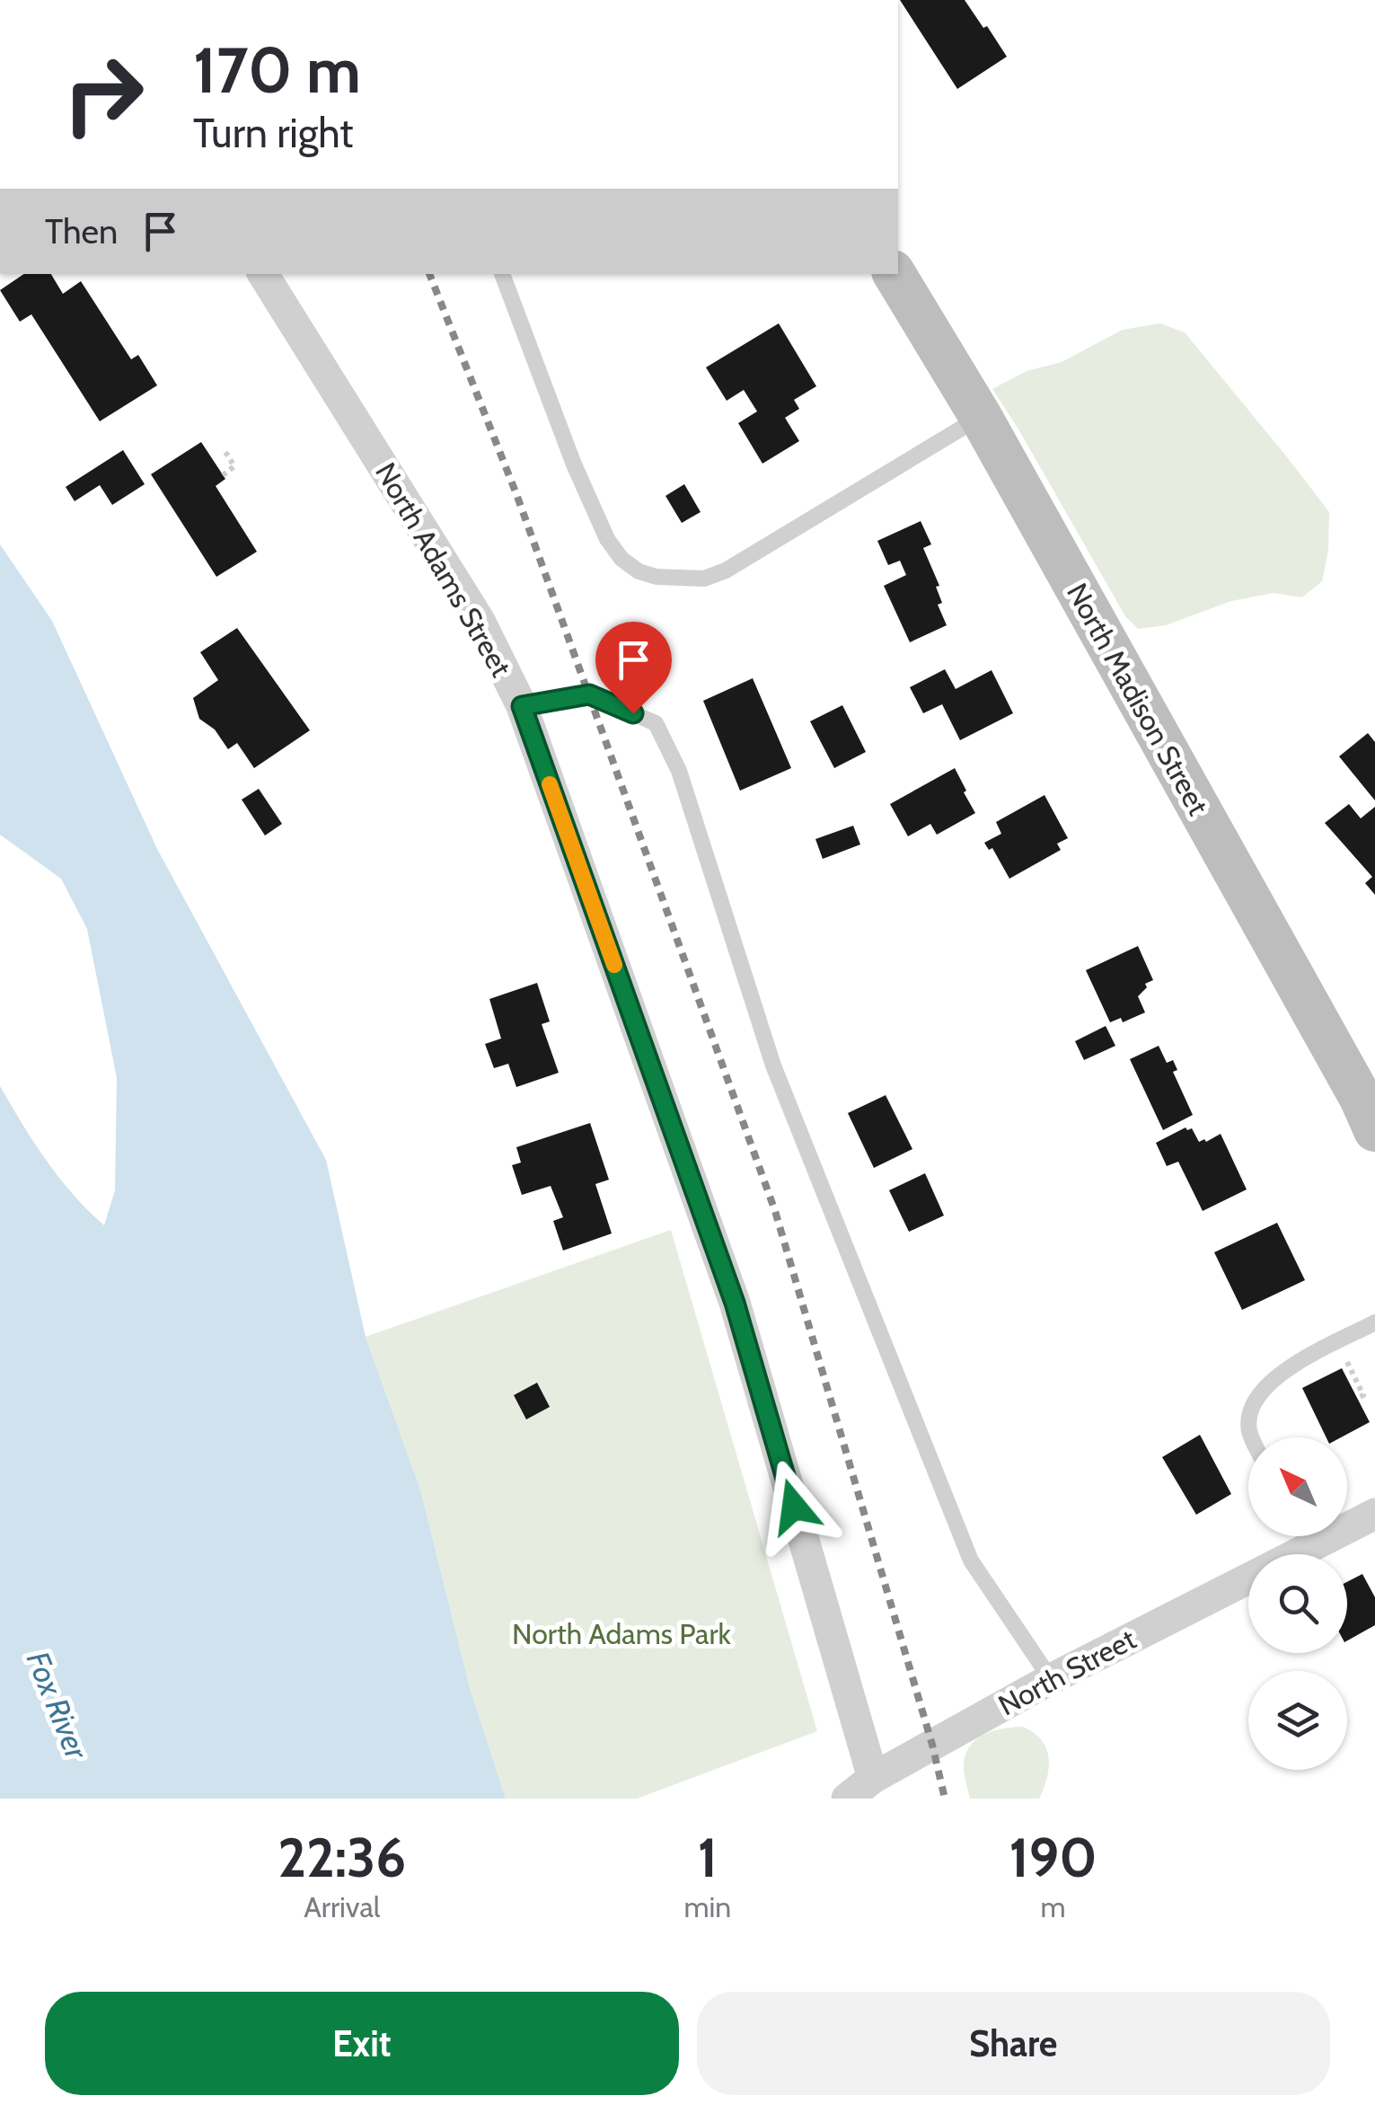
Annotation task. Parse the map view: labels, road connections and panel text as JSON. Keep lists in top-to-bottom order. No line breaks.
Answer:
{"streets":{"street":["North Adams Street","North Madison Street","North Street"]},"crossings":[["North Adams Street","North Street"]],"water":["Fox River"],"parks":["North Adams Park"],"north":"top left","page":{"turn":["170 m","Turn right"],"then":"Then","eta":["22:36","Arrival","1","min","190","m"],"buttons":["Exit","Share"]}}
